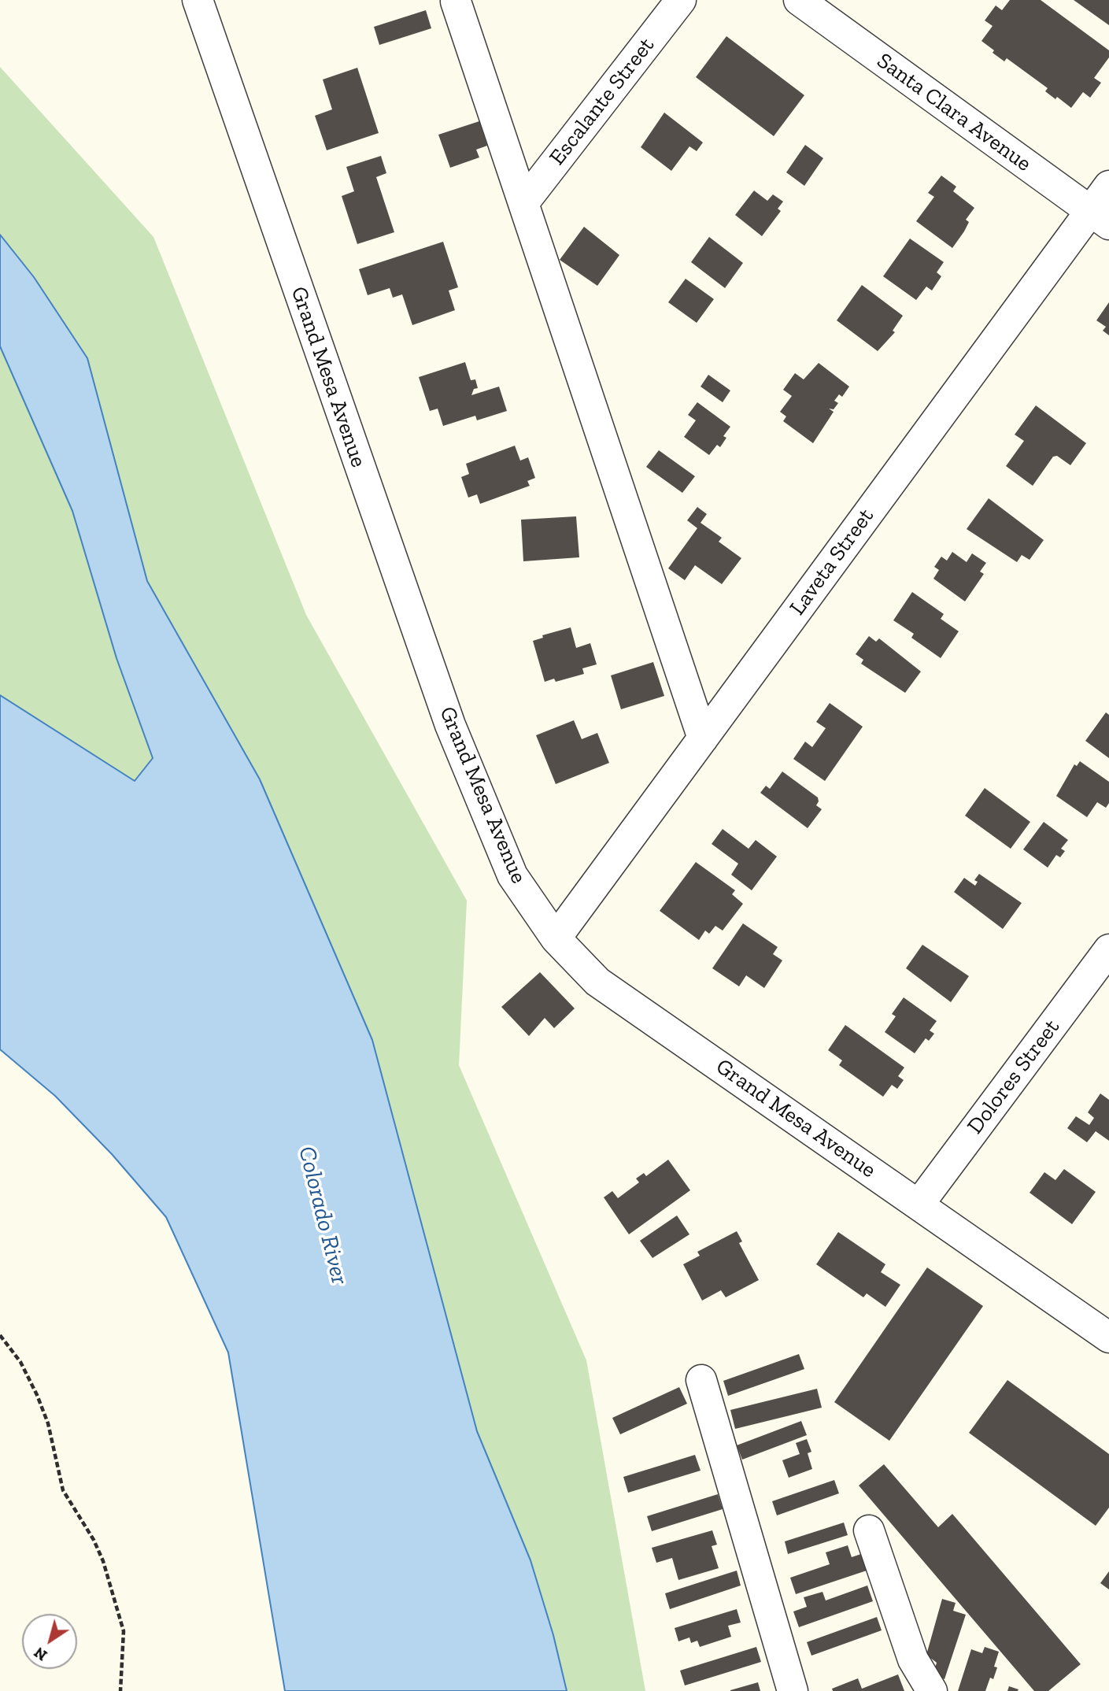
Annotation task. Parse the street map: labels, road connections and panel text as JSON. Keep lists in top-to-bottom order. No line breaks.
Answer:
{"streets":{"street":["Escalante Street","Santa Clara Avenue","Grand Mesa Avenue","Laveta Street","Dolores Street"]},"crossings":[["Santa Clara Avenue","Laveta Street"],["Grand Mesa Avenue","Laveta Street"],["Grand Mesa Avenue","Dolores Street"]],"water":["Colorado River"],"north":"bottom left"}
